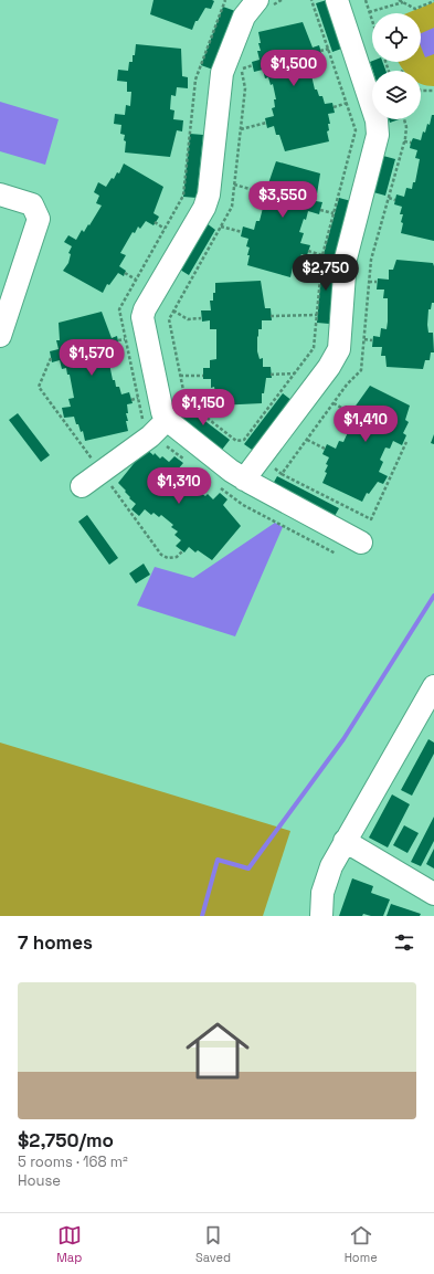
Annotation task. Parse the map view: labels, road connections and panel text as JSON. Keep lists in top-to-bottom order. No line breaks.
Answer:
{"page":{"price":["$1,500","$3,550","$2,750","$1,570","$1,150","$1,410","$1,310"],"heading":"7 homes","list":[{"name":"$2,750/mo","note":"5 rooms · 168 m² · House"}],"tabs":["Map","Saved","Home"]}}
